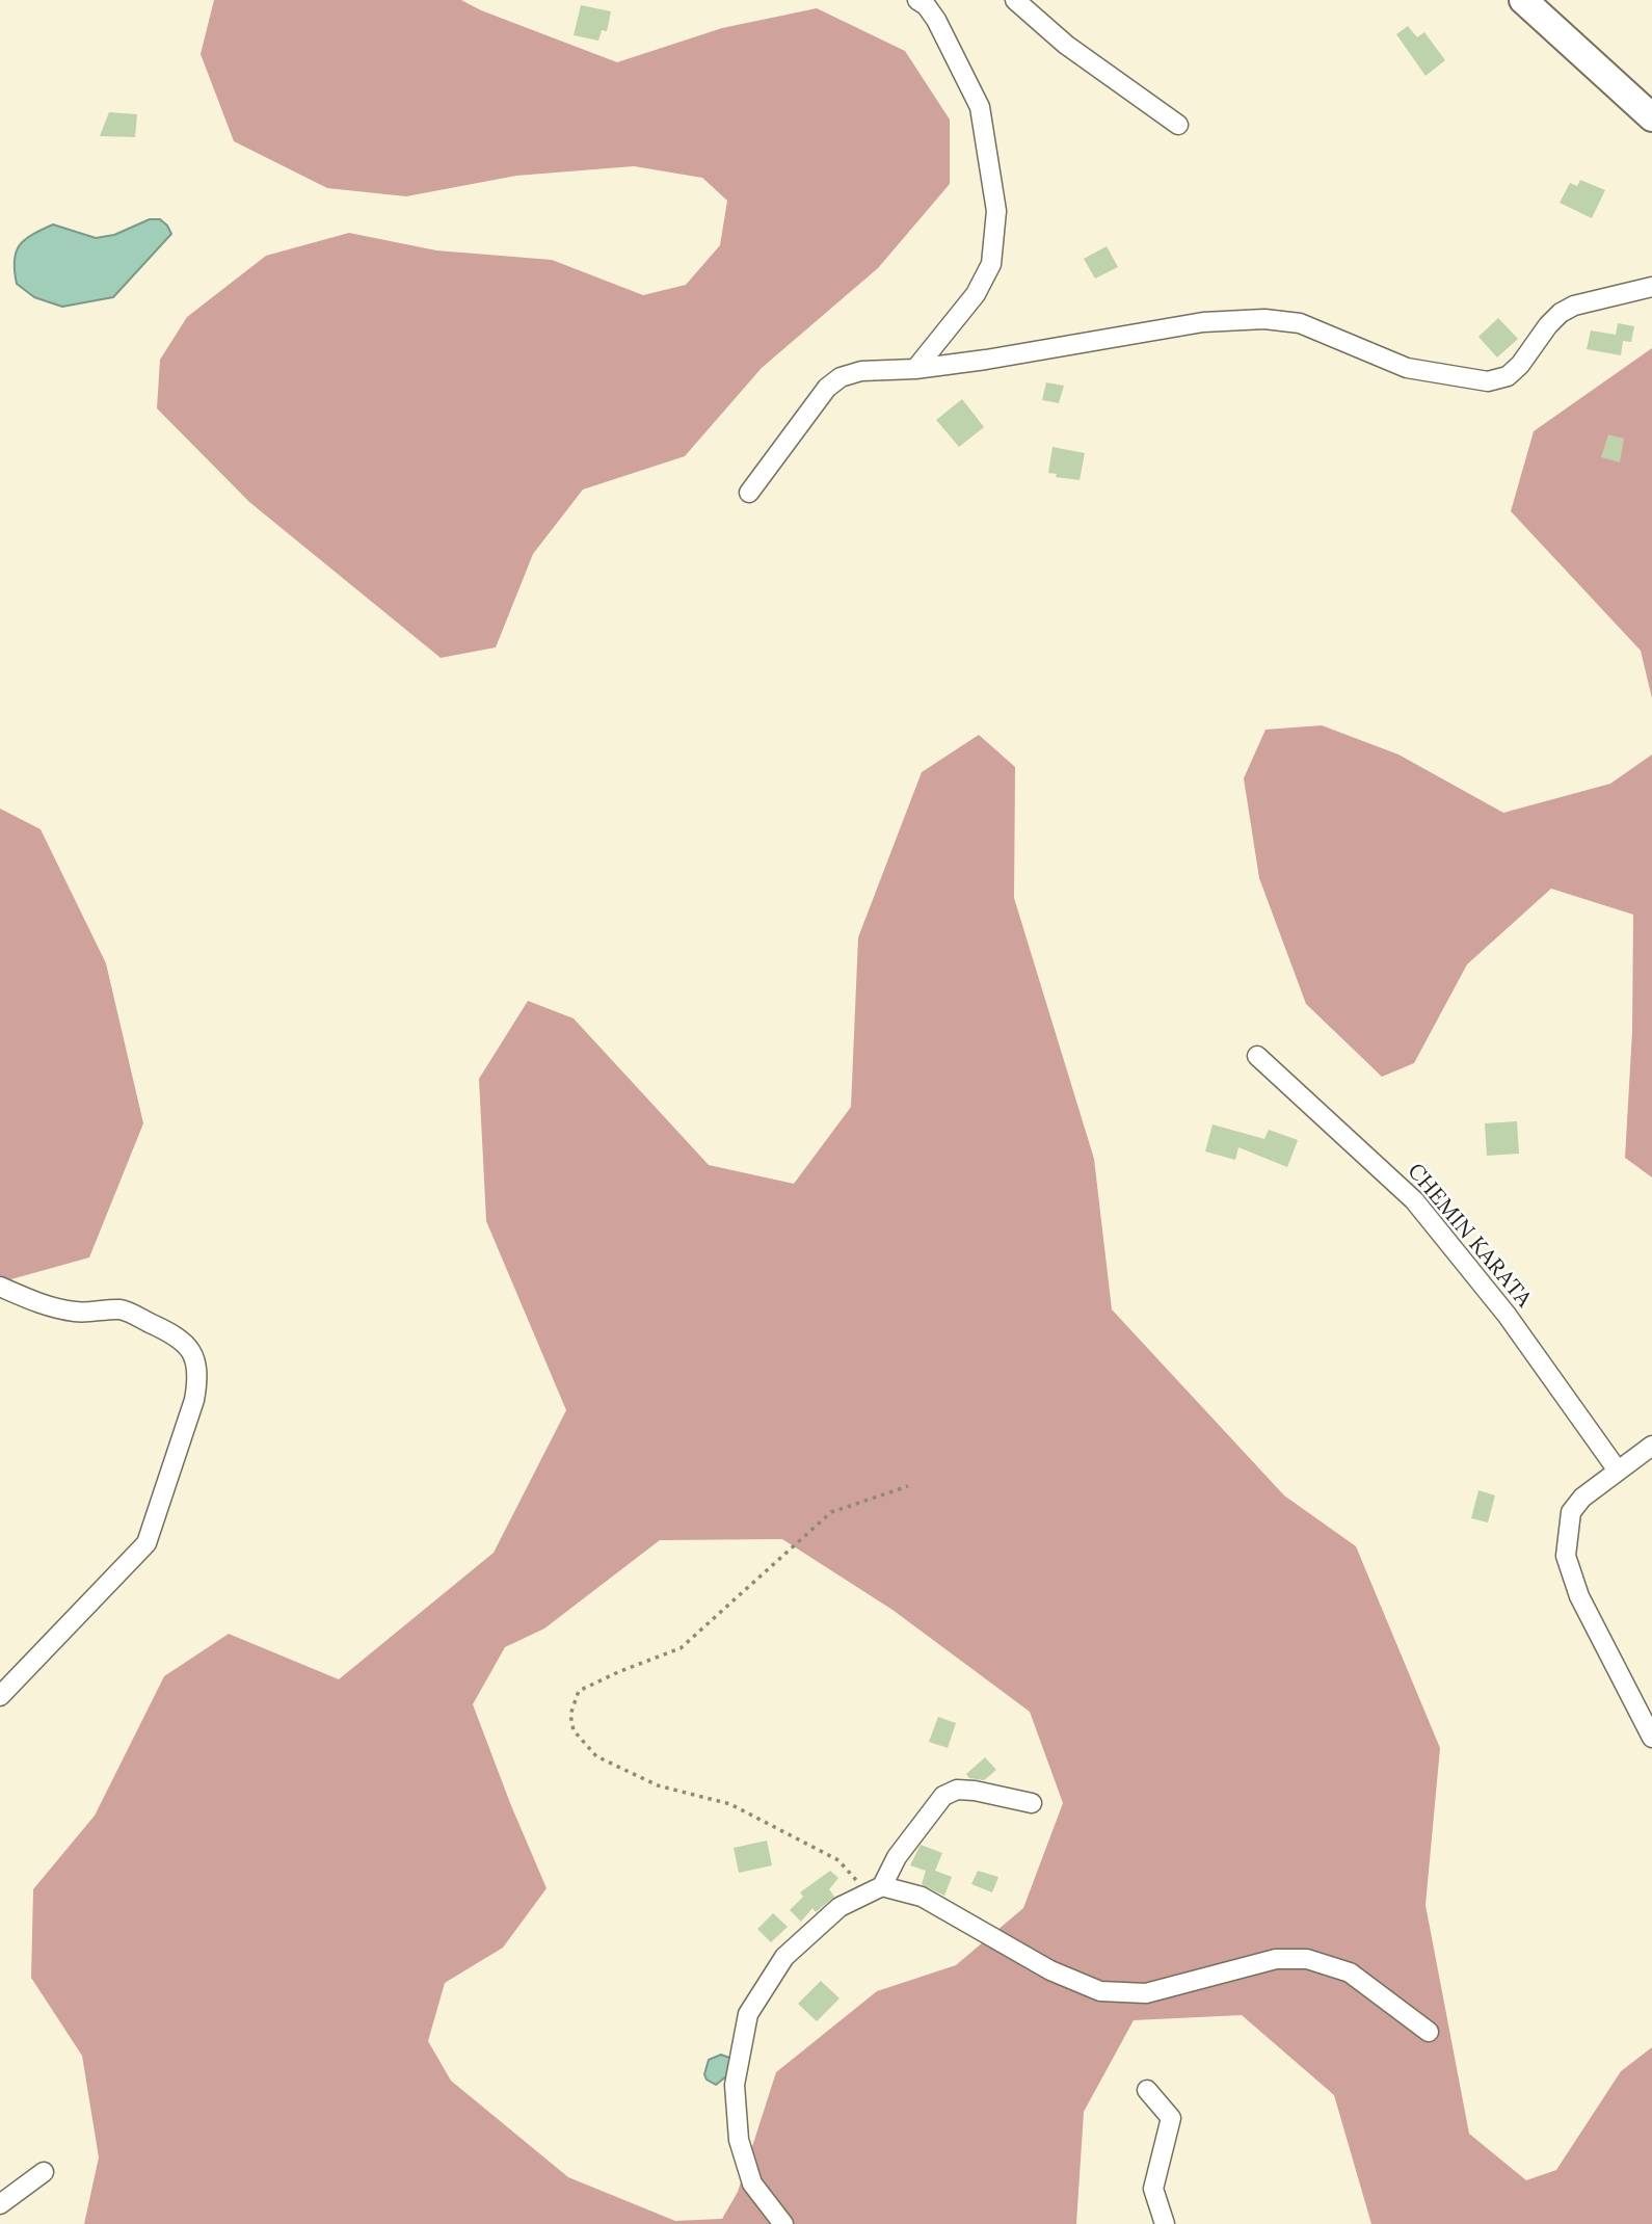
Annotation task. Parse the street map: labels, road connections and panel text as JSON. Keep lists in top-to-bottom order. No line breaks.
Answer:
{"streets":{"street":["CHEMIN KARATA"]}}
